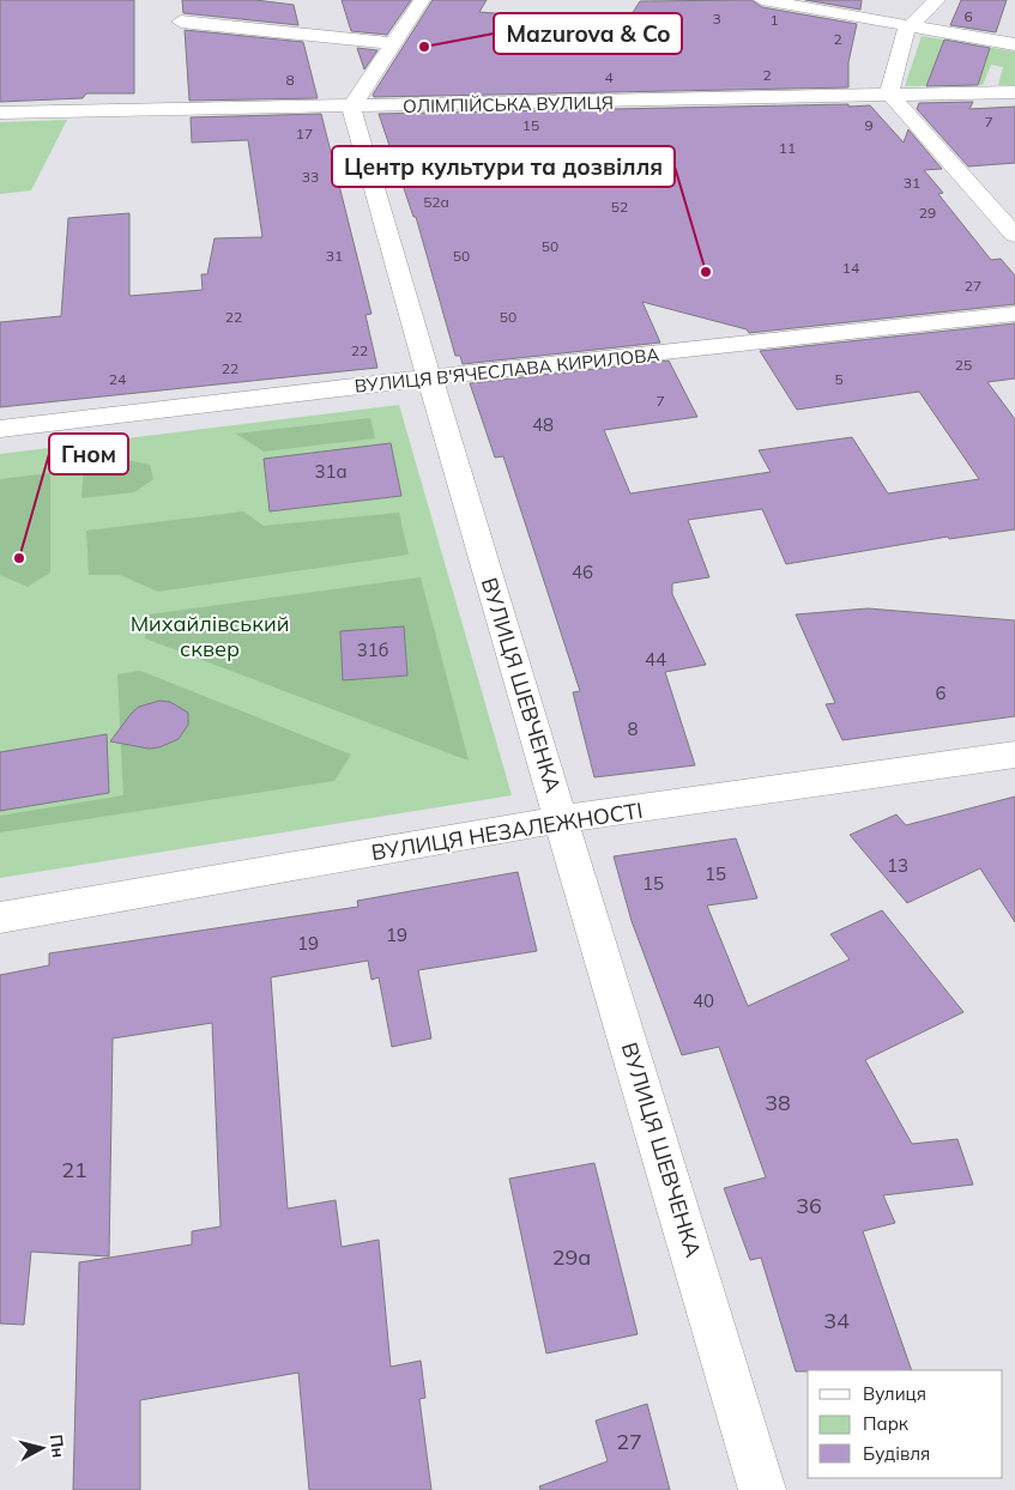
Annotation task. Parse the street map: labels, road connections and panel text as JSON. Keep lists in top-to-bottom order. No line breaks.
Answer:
{"streets":{"street":["ОЛІМПІЙСЬКА ВУЛИЦЯ","ВУЛИЦЯ В'ЯЧЕСЛАВА КИРИЛОВА","ВУЛИЦЯ ШЕВЧЕНКА","ВУЛИЦЯ НЕЗАЛЕЖНОСТІ"]},"crossings":[["ОЛІМПІЙСЬКА ВУЛИЦЯ","ВУЛИЦЯ ШЕВЧЕНКА"],["ВУЛИЦЯ В'ЯЧЕСЛАВА КИРИЛОВА","ВУЛИЦЯ ШЕВЧЕНКА"],["ВУЛИЦЯ ШЕВЧЕНКА","ВУЛИЦЯ НЕЗАЛЕЖНОСТІ"]],"parks":["Михайлівський сквер"],"places":["Mazurova & Co","Центр культури та дозвілля","Гном"],"house_numbers":["6","3","1","2","2","4","8","7","15","9","17","11","33","31","52а","52","29","50","31","50","14","27","22","50","22","25","22","24","5","7","48","31а","46","31б","44","6","8","13","15","15","19","19","40","38","21","36","29а","34","27"],"legend":["Вулиця","Парк","Будівля"],"north":"right"}
